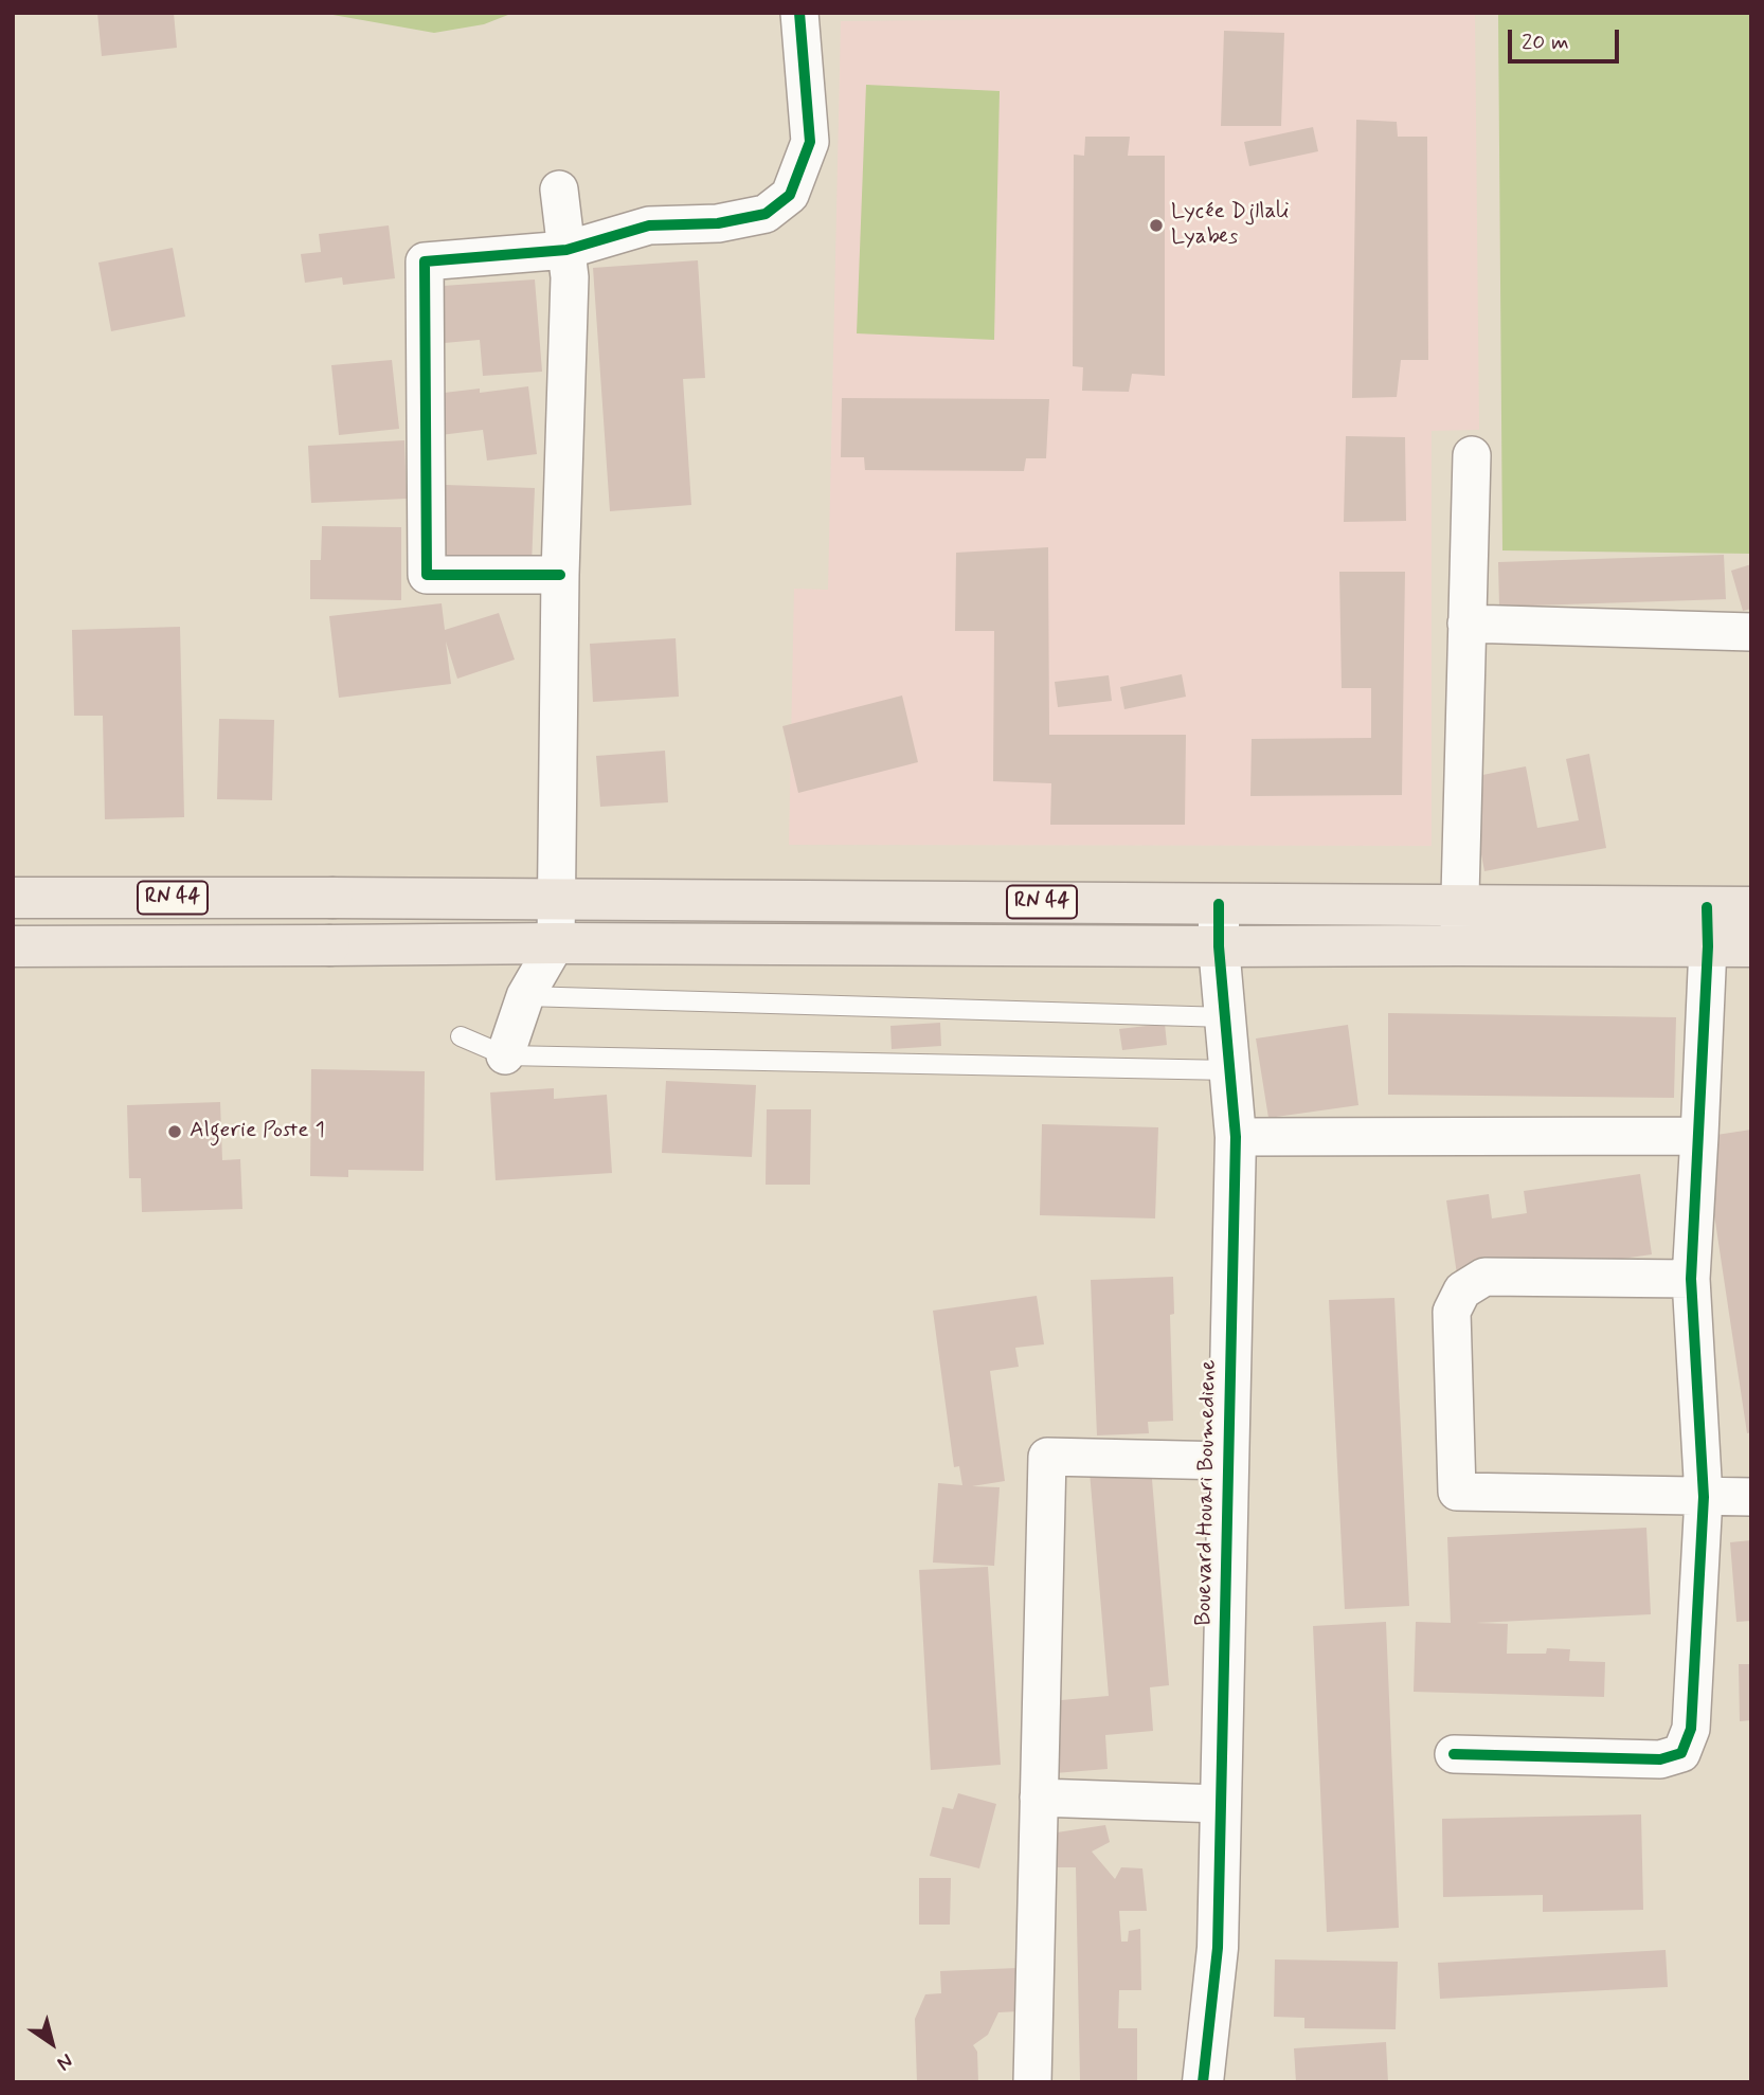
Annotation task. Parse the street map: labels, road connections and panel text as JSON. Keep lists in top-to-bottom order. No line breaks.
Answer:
{"streets":{"main road":["RN 44"],"street":["Bouevard Houari Boumediene"]},"crossings":[["RN 44","Bouevard Houari Boumediene"]],"places":["Lycée Djllali Lyabes","Algerie Poste 1"],"scale_bar":"20 m","north":"bottom right"}
